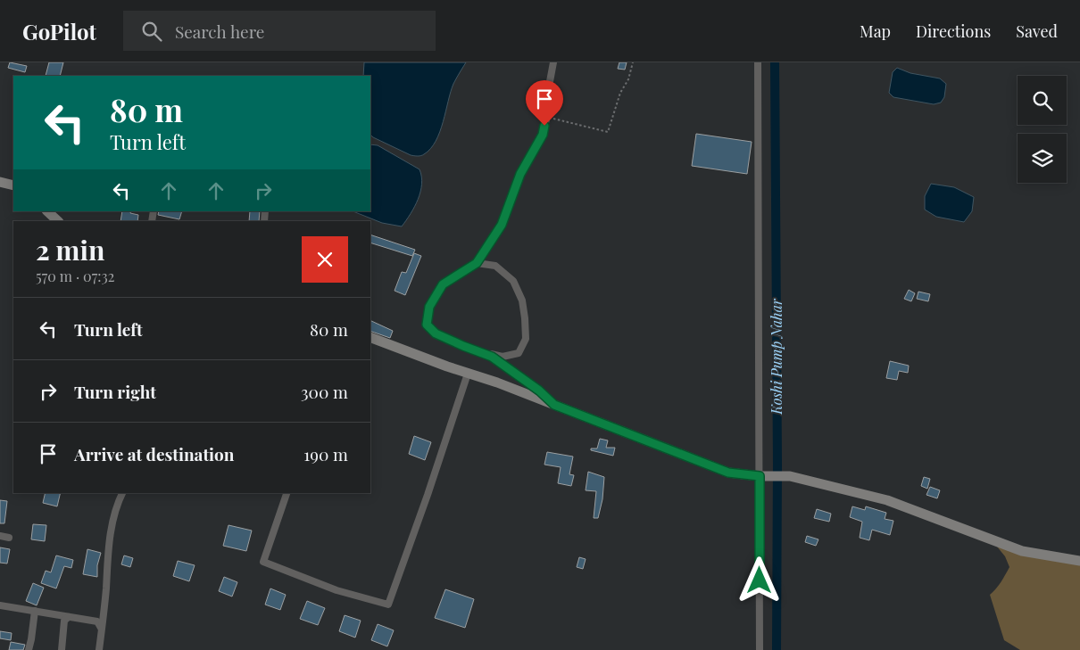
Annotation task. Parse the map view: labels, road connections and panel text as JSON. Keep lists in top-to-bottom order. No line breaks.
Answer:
{"water":["Koshi Pump Nahar"],"page":{"header":"GoPilot","search":"Search here","nav":["Map","Directions","Saved"],"turn":["80 m","Turn left"],"heading":["2 min","570 m · 07:32"],"list":[{"name":"Turn left","value":"80 m"},{"name":"Turn right","value":"300 m"},{"name":"Arrive at destination","value":"190 m"}]}}
